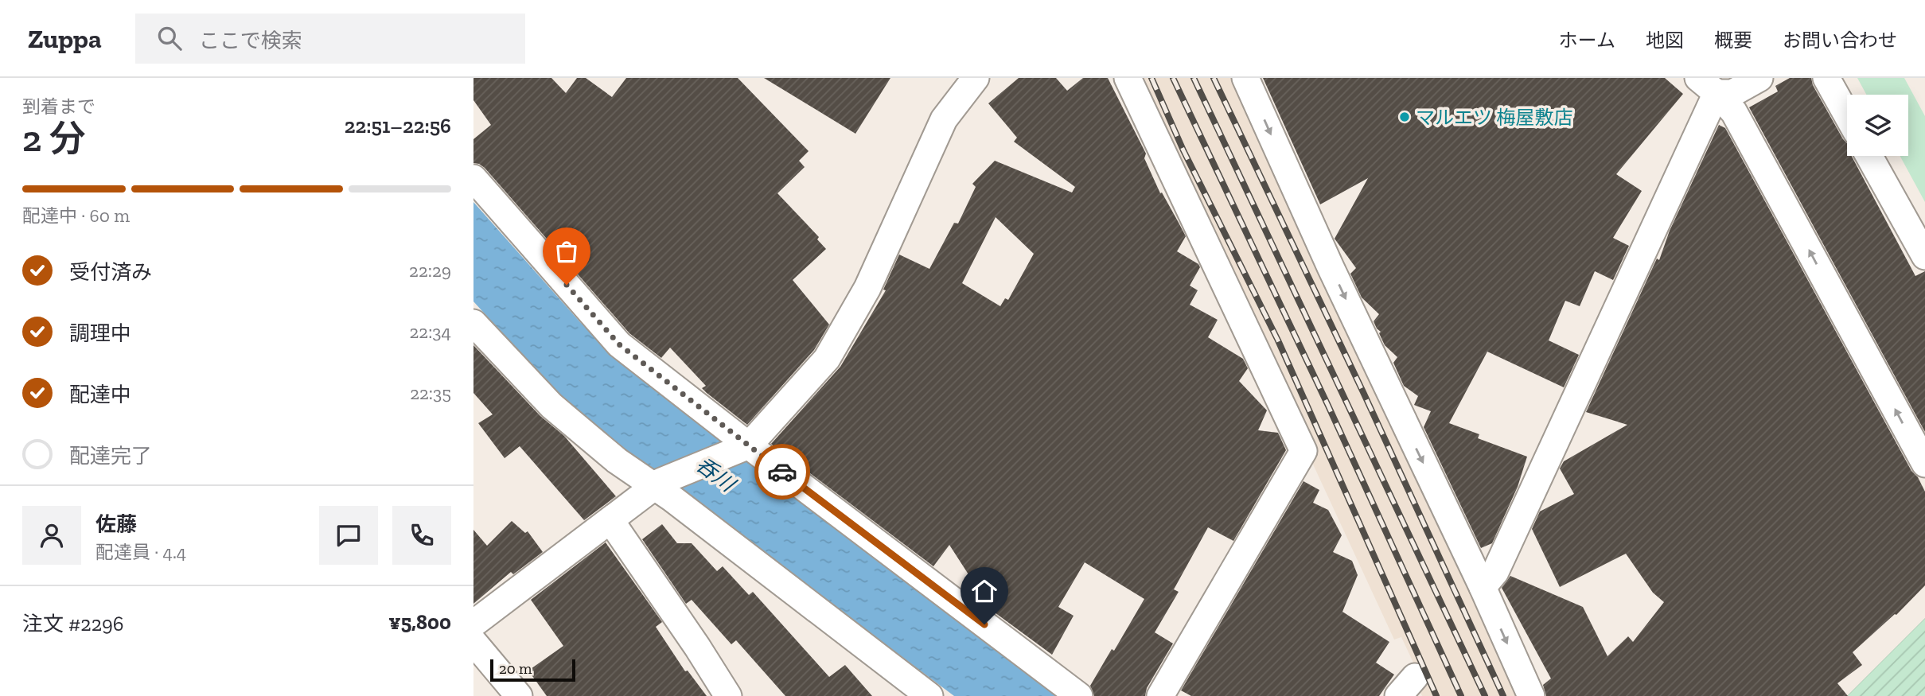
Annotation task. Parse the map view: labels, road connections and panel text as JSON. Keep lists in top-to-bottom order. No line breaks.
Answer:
{"water":["呑川"],"places":["マルエツ 梅屋敷店"],"scale_bar":"20 m","page":{"header":"Zuppa","search":"ここで検索","nav":["ホーム","地図","概要","お問い合わせ"],"heading":["2 分","到着まで","22:51–22:56"],"panel":["佐藤","配達員 · 4.4","注文 #2296","¥5,800"],"bar":"配達中 · 60 m","list":[["受付済み","22:29"],["調理中","22:34"],["配達中","22:35"],"配達完了"],"scale":"20 m"}}
